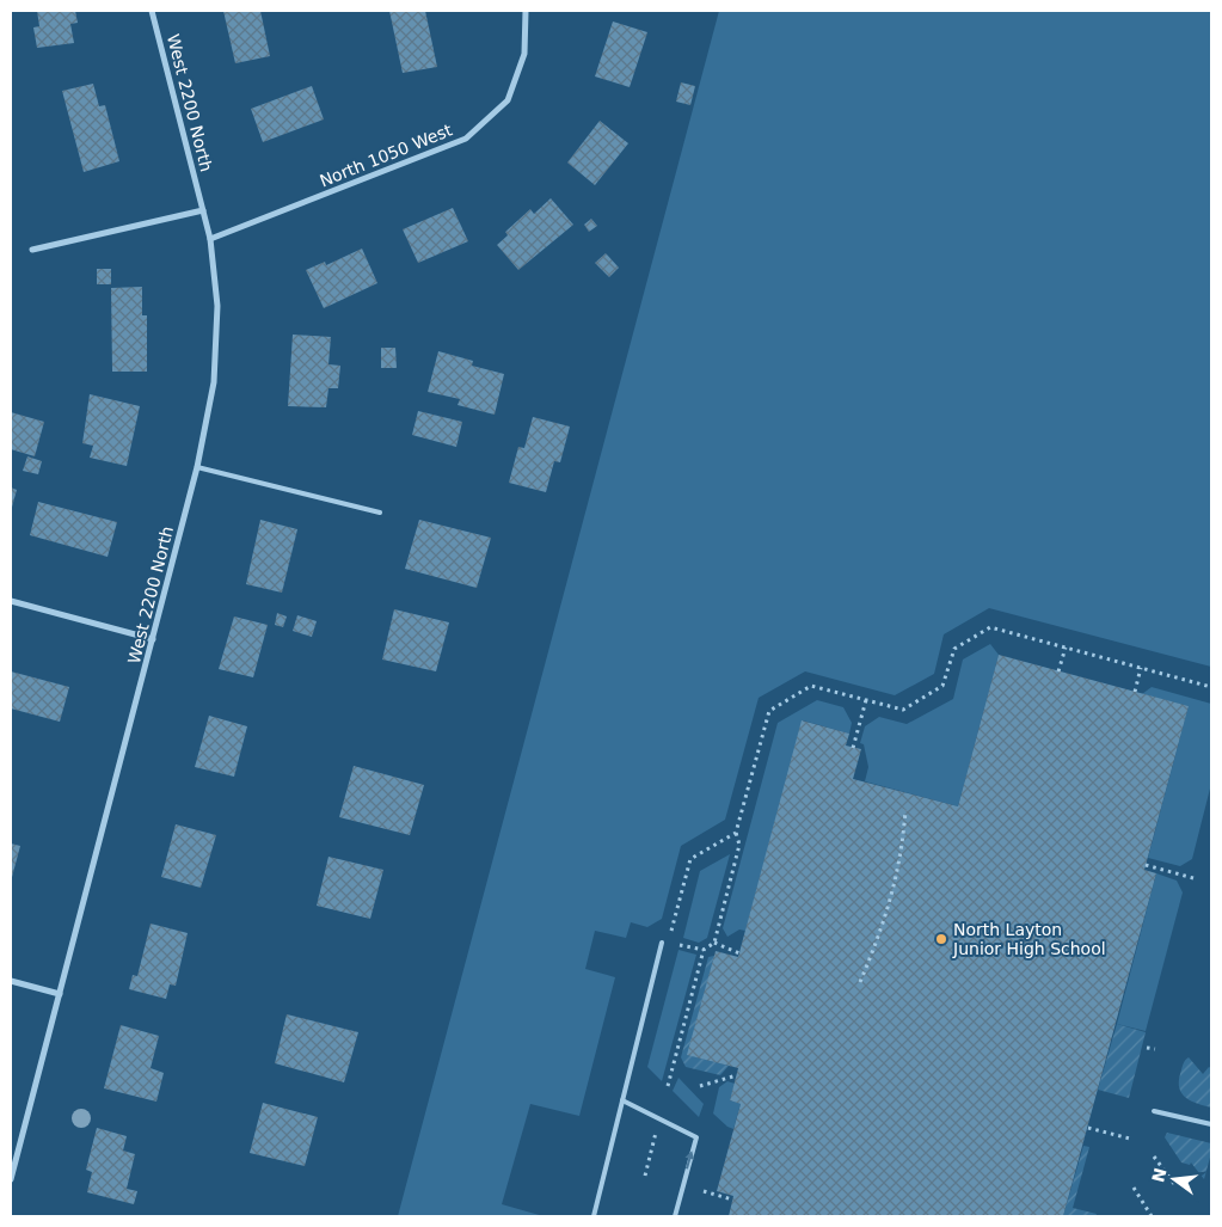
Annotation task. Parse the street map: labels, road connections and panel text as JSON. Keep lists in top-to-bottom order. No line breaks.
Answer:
{"streets":{"street":["West 2200 North","North 1050 West"]},"crossings":[["West 2200 North","North 1050 West"]],"places":["North Layton Junior High School"],"north":"left"}
